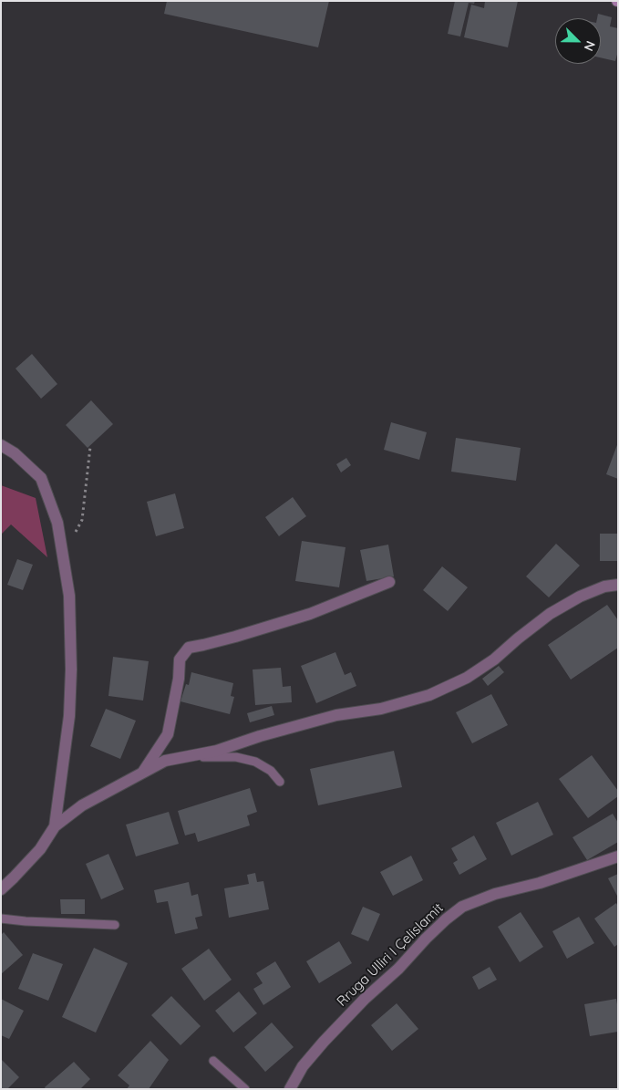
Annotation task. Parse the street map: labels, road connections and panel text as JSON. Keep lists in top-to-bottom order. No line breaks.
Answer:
{"streets":{"street":["Rruga Ulliri I Çelislamit"]},"north":"bottom right"}
